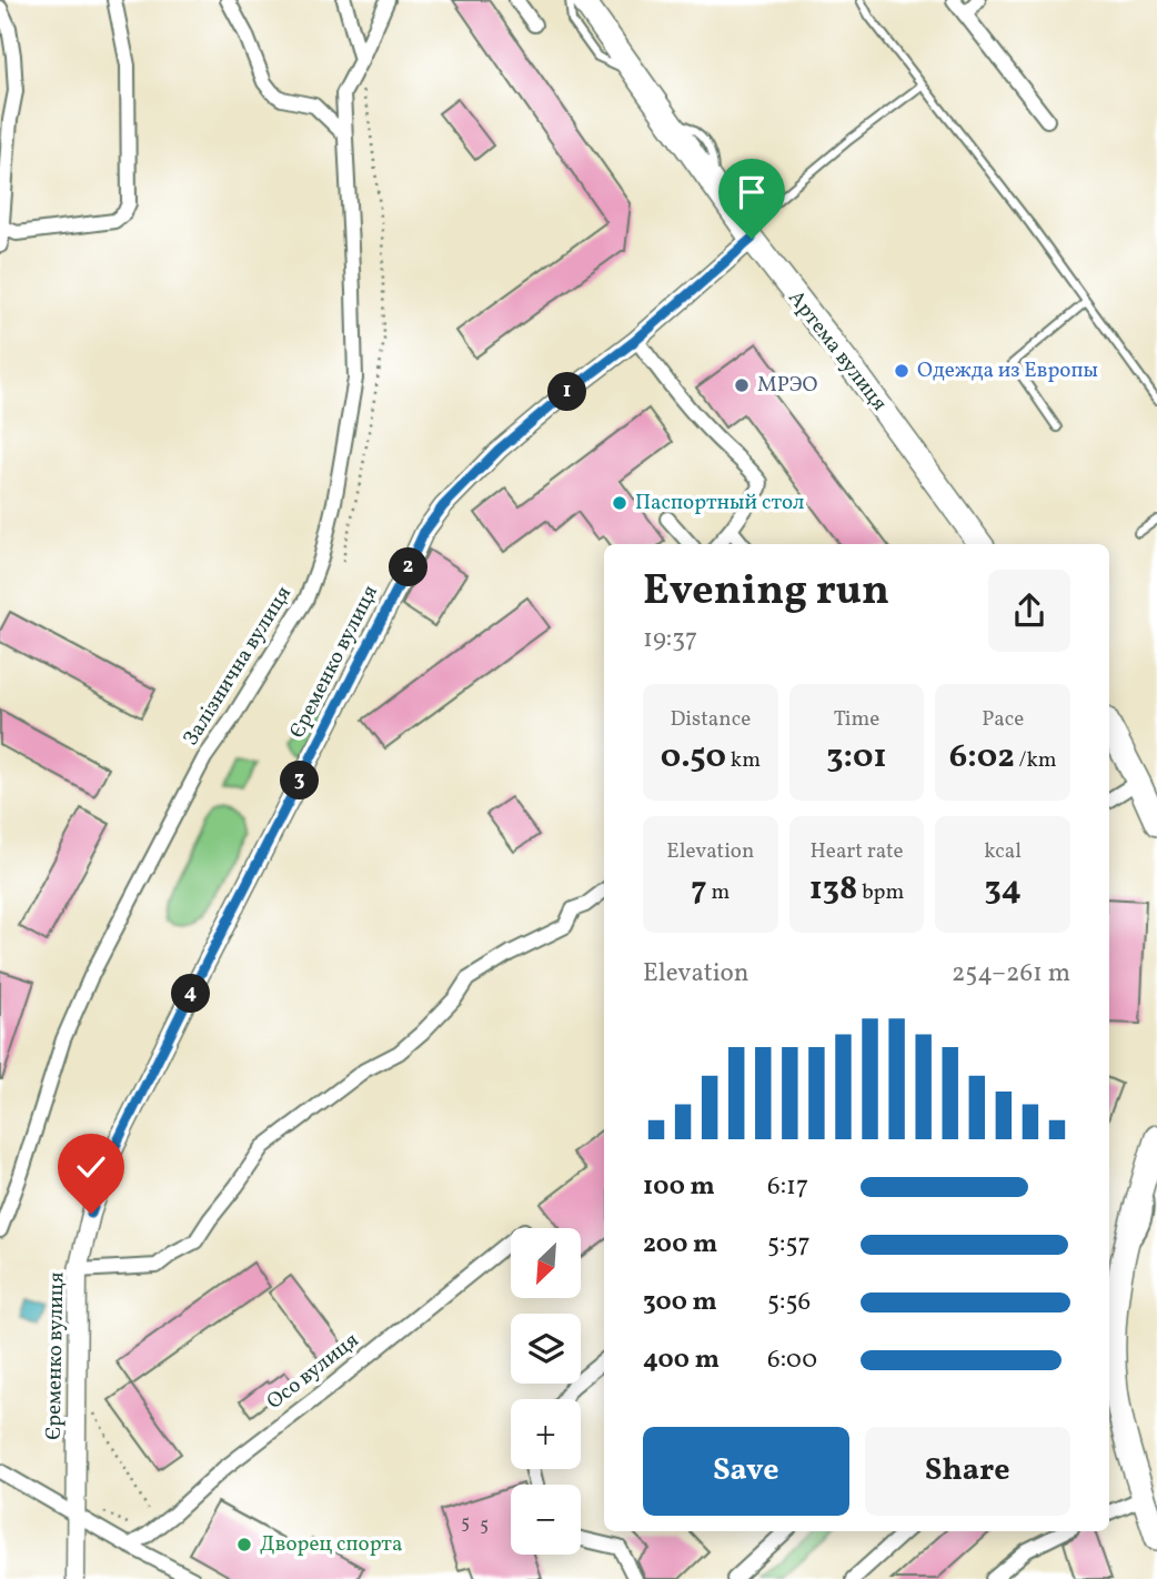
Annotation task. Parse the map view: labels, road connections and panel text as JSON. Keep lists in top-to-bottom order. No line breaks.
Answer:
{"streets":{"highway":["Артема вулиця"],"street":["Єременко вулиця","Залізнична вулиця","Осо вулиця"]},"crossings":[["Артема вулиця","Єременко вулиця"]],"places":["Одежда из Европы","МРЭО","Паспортный стол","Дворец спорта"],"house_numbers":["5","5"],"north":"bottom left","page":{"pins":["1","2","3","4"],"heading":["Evening run","19:37"],"stats":[["Distance","0.50 km"],["Time","3:01"],["Pace","6:02 /km"],["Elevation","7 m"],["Heart rate","138 bpm"],["kcal","34"]],"chart":["Elevation","254–261 m"],"list":[{"name":"100 m","note":"6:17"},{"name":"200 m","note":"5:57"},{"name":"300 m","note":"5:56"},{"name":"400 m","note":"6:00"}],"map_buttons":["+","−"],"buttons":["Save","Share"]}}
